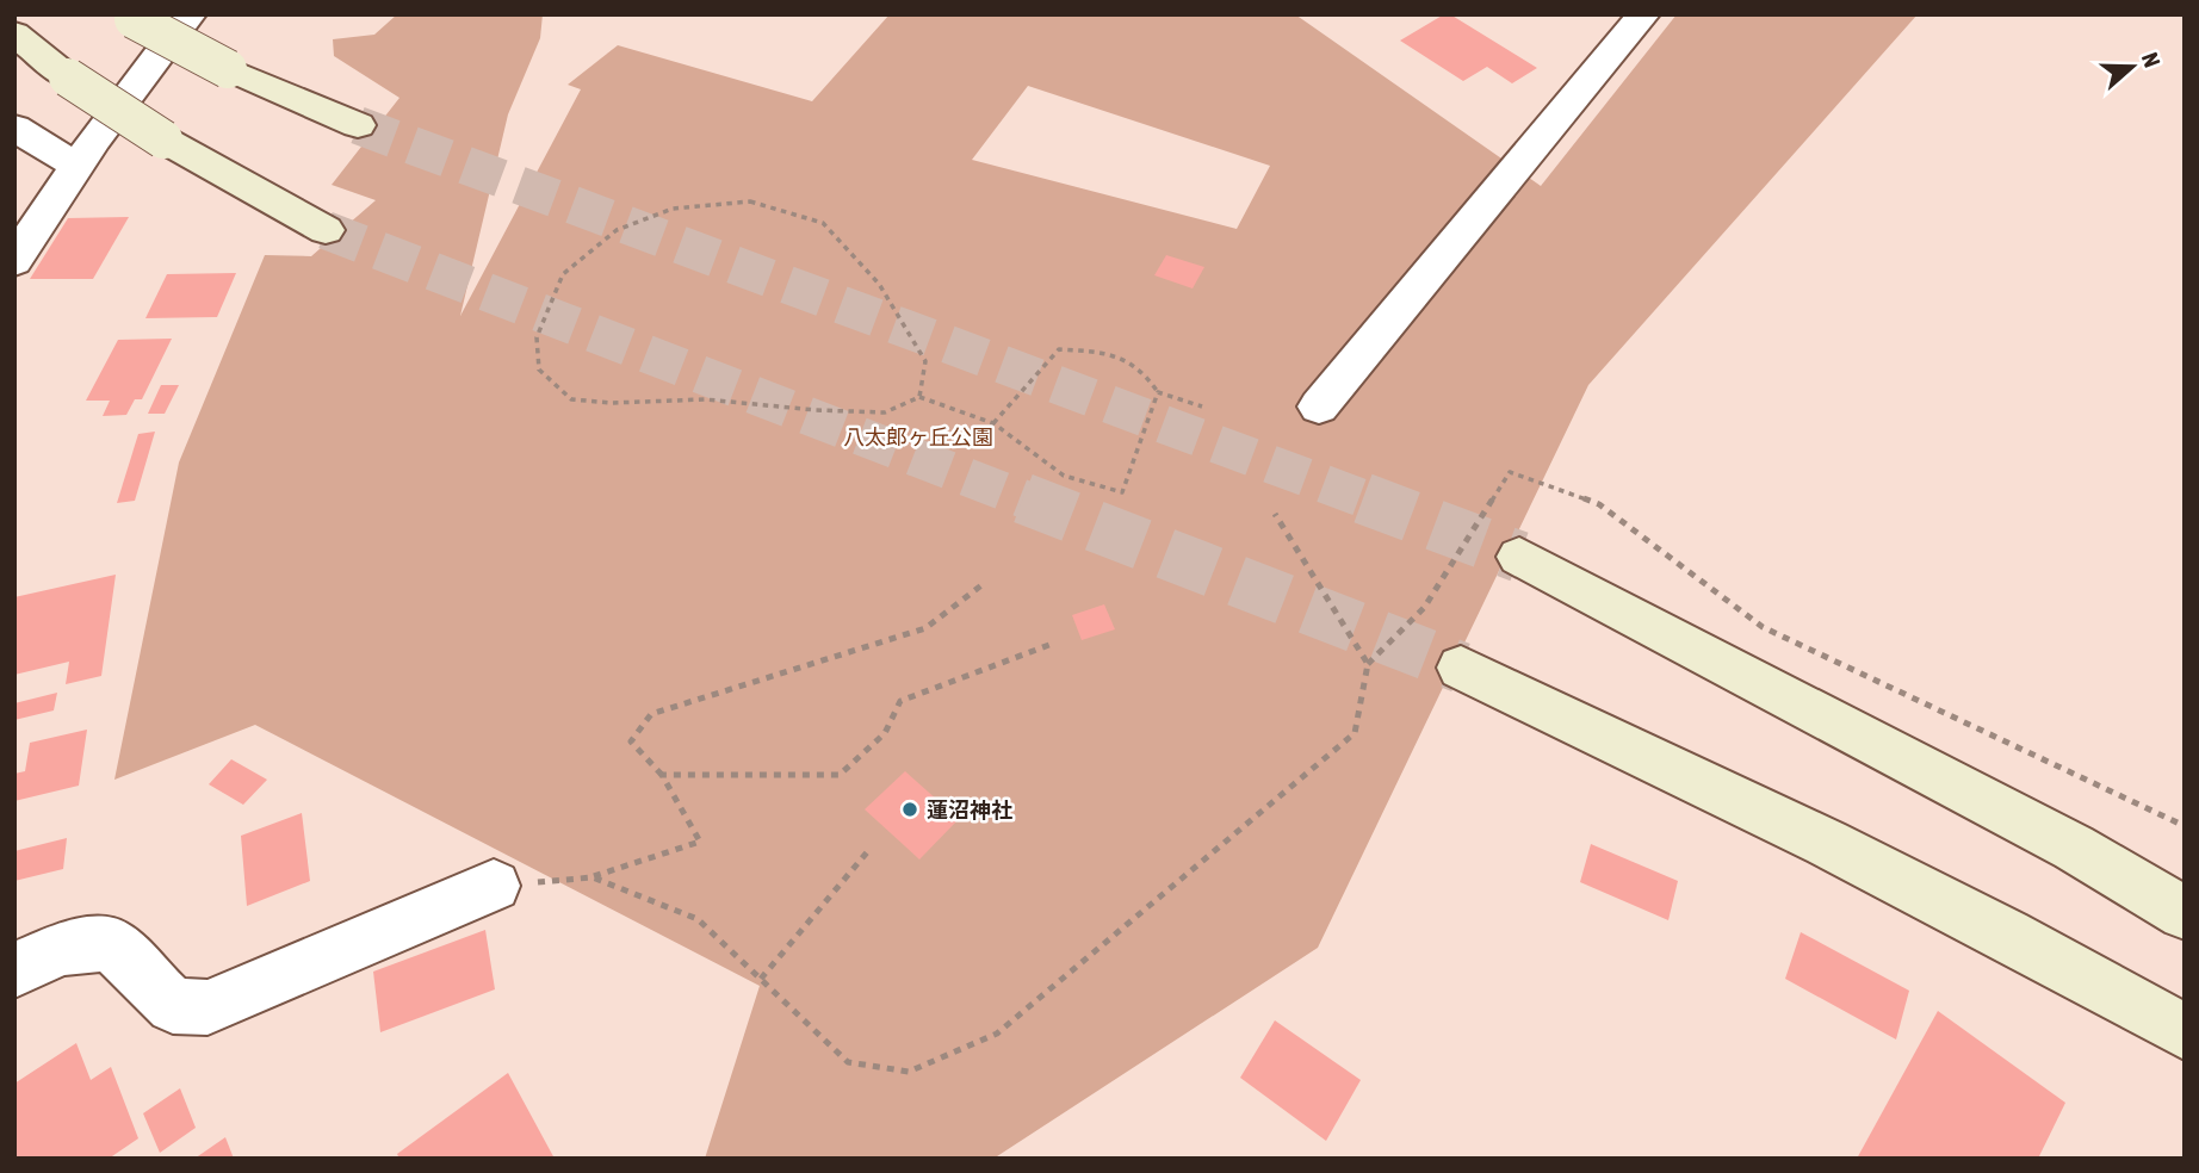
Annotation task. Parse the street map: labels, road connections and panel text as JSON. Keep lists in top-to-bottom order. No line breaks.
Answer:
{"parks":["八太郎ヶ丘公園"],"places":["蓮沼神社"],"north":"right"}
